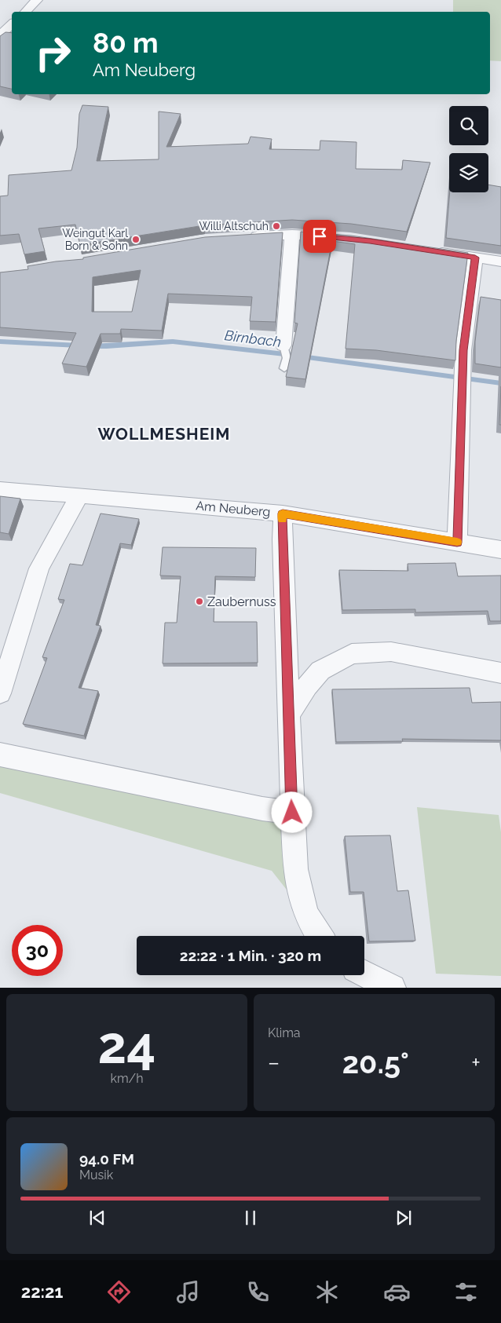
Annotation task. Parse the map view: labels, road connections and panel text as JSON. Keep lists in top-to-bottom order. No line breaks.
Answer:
{"streets":{"street":["Am Neuberg"]},"districts":["WOLLMESHEIM"],"water":["Birnbach"],"places":["Willi Altschuh","Weingut Karl Born & Sohn","Zaubernuss"],"page":{"turn":["80 m","Am Neuberg"],"limit":"30","trip":"22:22 · 1 Min. · 320 m","tile":[["24","km/h"],"Klima"],"heat":["−","20.5°","+"],"song":["94.0 FM","Musik"],"tabs":"22:21"}}
